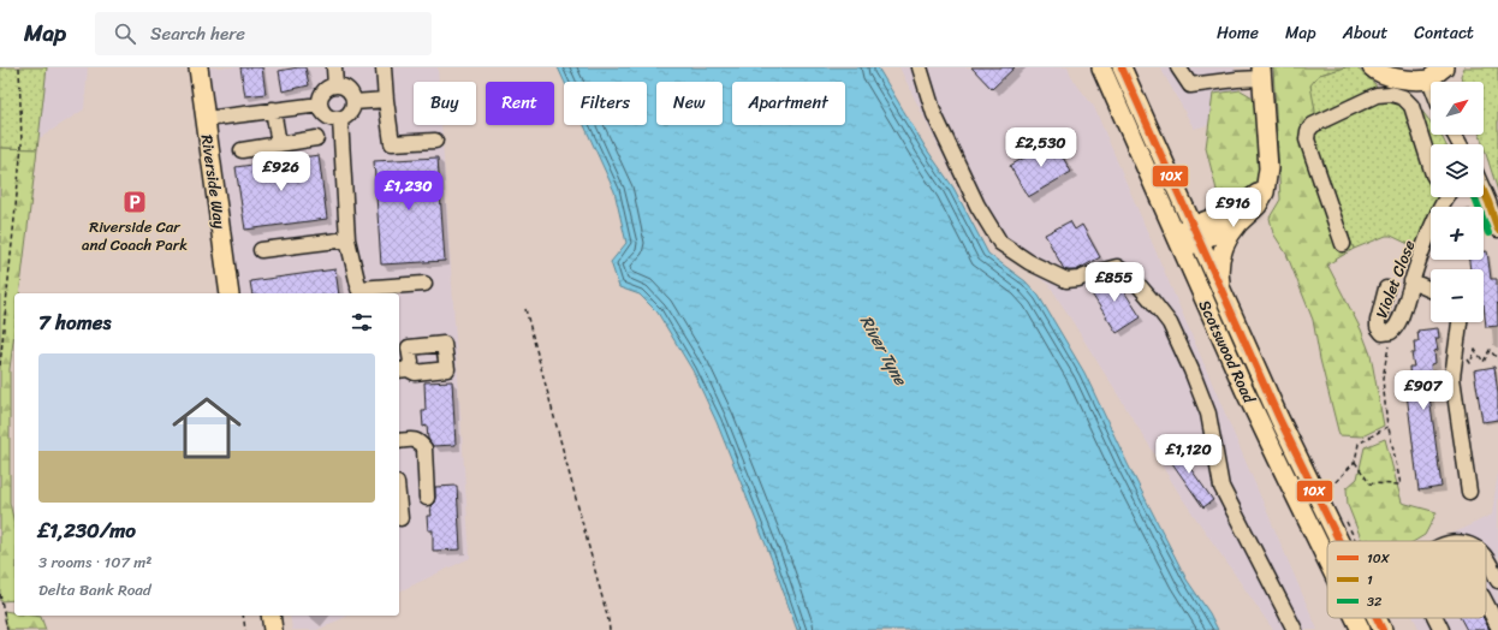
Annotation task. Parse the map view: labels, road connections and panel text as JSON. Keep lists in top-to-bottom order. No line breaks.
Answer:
{"streets":{"main road":["Riverside Way","Scotswood Road"],"street":["Violet Close"]},"water":["River Tyne"],"places":{"parking":["Riverside Car and Coach Park"]},"lines":["transit line 10X","transit line 1","transit line 32"],"legend":["10X","1","32"],"north":"top right","page":{"header":"Map","search":"Search here","nav":["Home","Map","About","Contact"],"map_buttons":["+","−"],"chip":["Buy","Rent","Filters","New","Apartment"],"price":["£2,530","£926","£1,230","£916","£855","£907","£1,120"],"heading":"7 homes","list":[{"name":"£1,230/mo","note":"3 rooms · 107 m² · Delta Bank Road"}]}}
